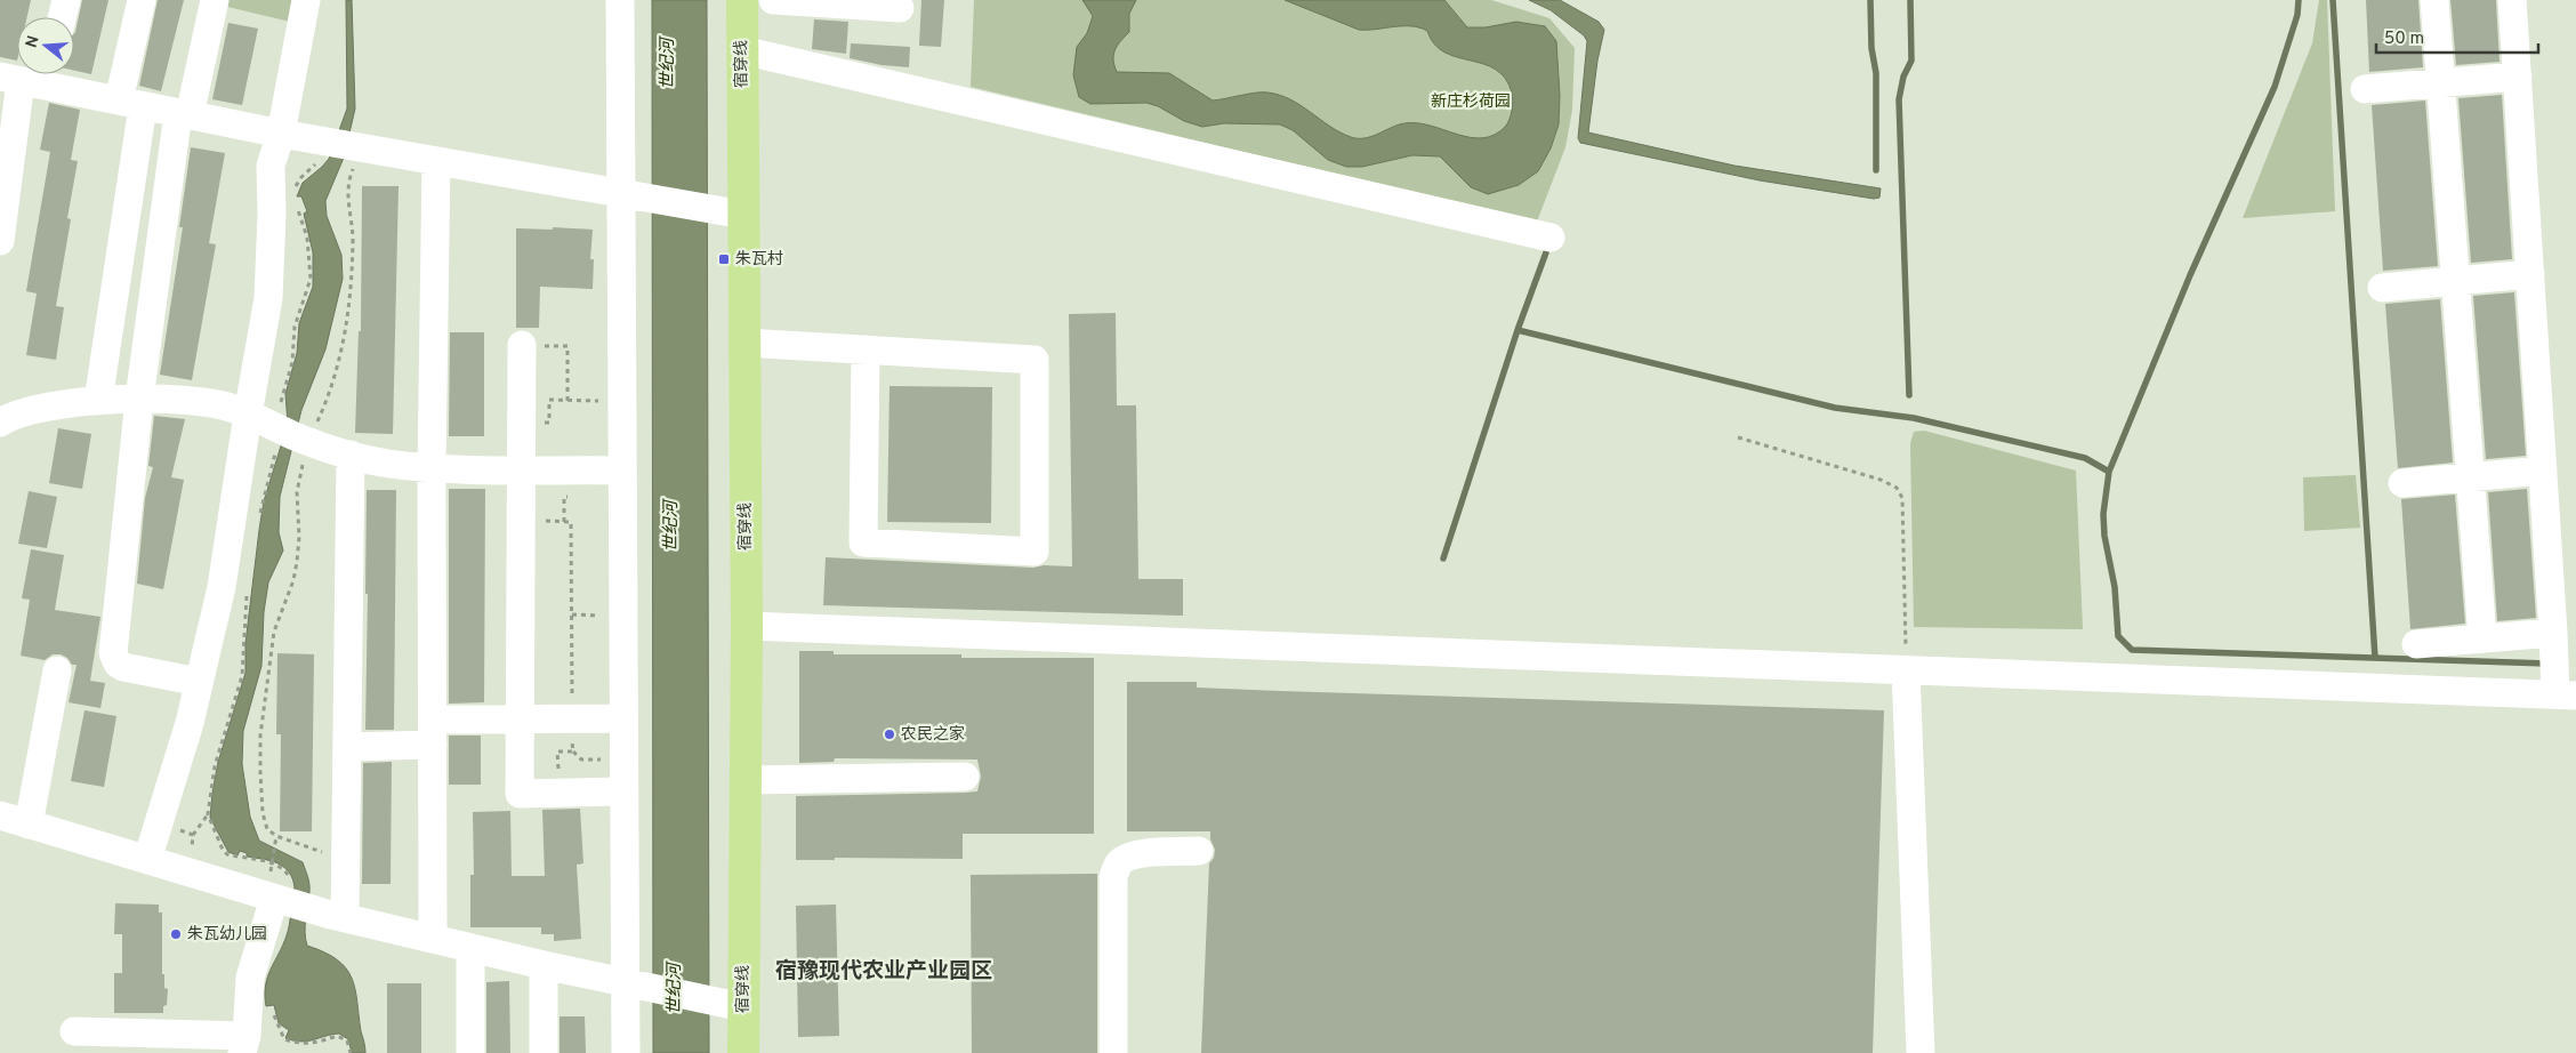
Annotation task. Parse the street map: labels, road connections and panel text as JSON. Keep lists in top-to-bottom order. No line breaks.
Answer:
{"streets":{"main road":["宿穿线"]},"districts":["宿豫现代农业产业园区"],"water":["世纪河"],"parks":["新庄杉荷园"],"places":{"transit":["朱瓦村"],"other":["农民之家","朱瓦幼儿园"]},"scale_bar":"50 m","north":"left"}
